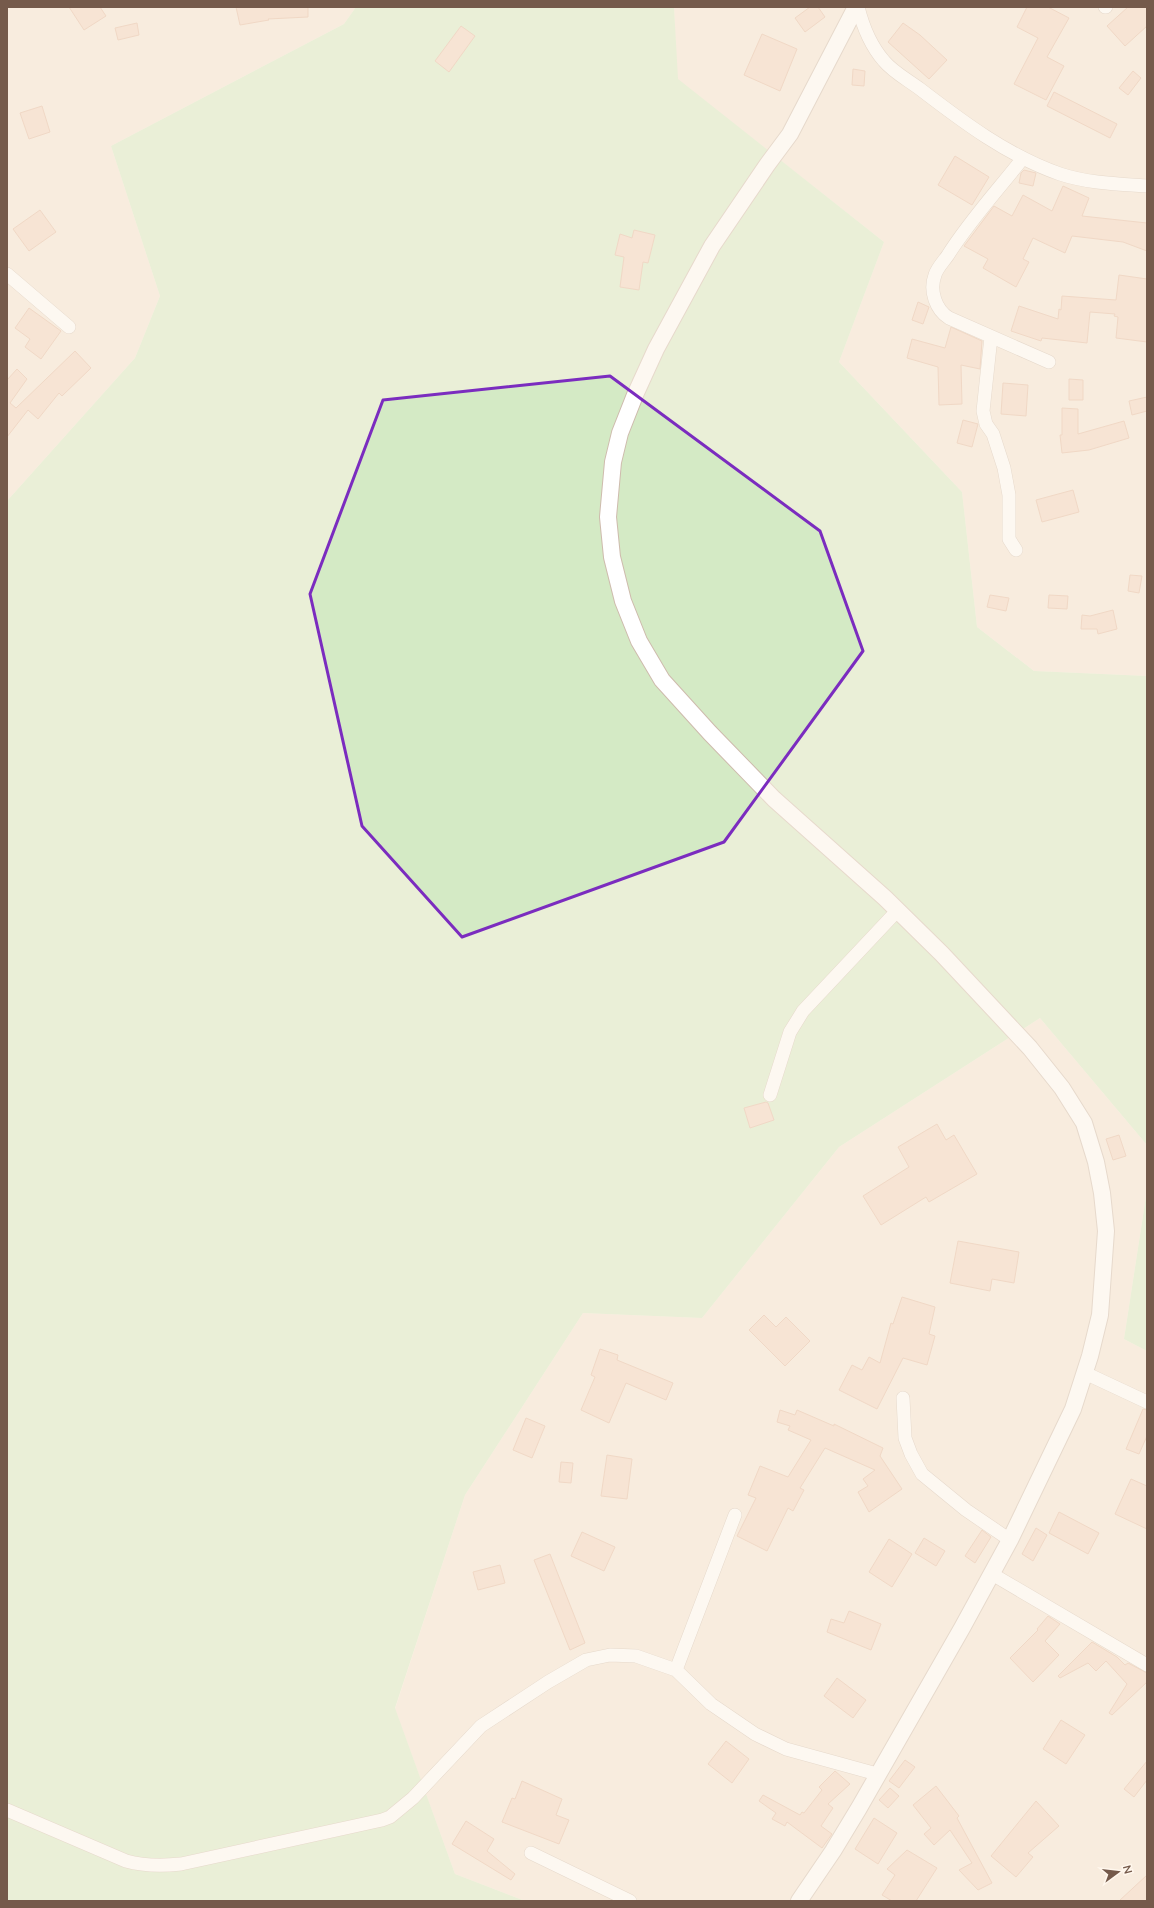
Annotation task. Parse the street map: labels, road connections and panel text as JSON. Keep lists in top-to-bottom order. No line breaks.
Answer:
{"north":"right"}
